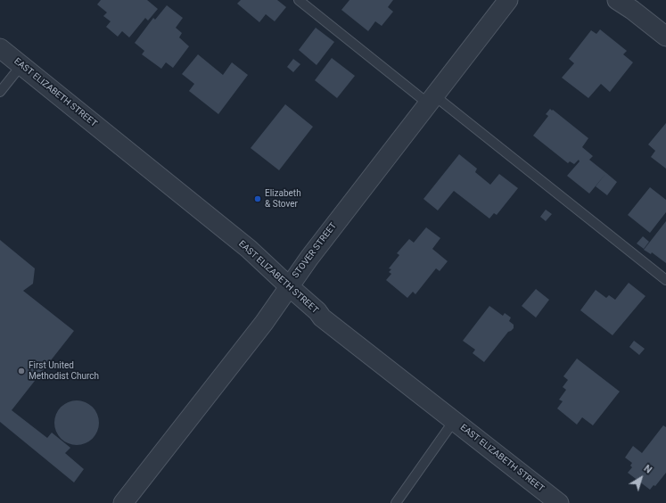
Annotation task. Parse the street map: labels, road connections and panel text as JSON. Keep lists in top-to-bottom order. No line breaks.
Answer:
{"streets":{"street":["EAST ELIZABETH STREET","STOVER STREET"]},"crossings":[["EAST ELIZABETH STREET","STOVER STREET"]],"places":["Elizabeth & Stover","First United Methodist Church"],"north":"top right"}
